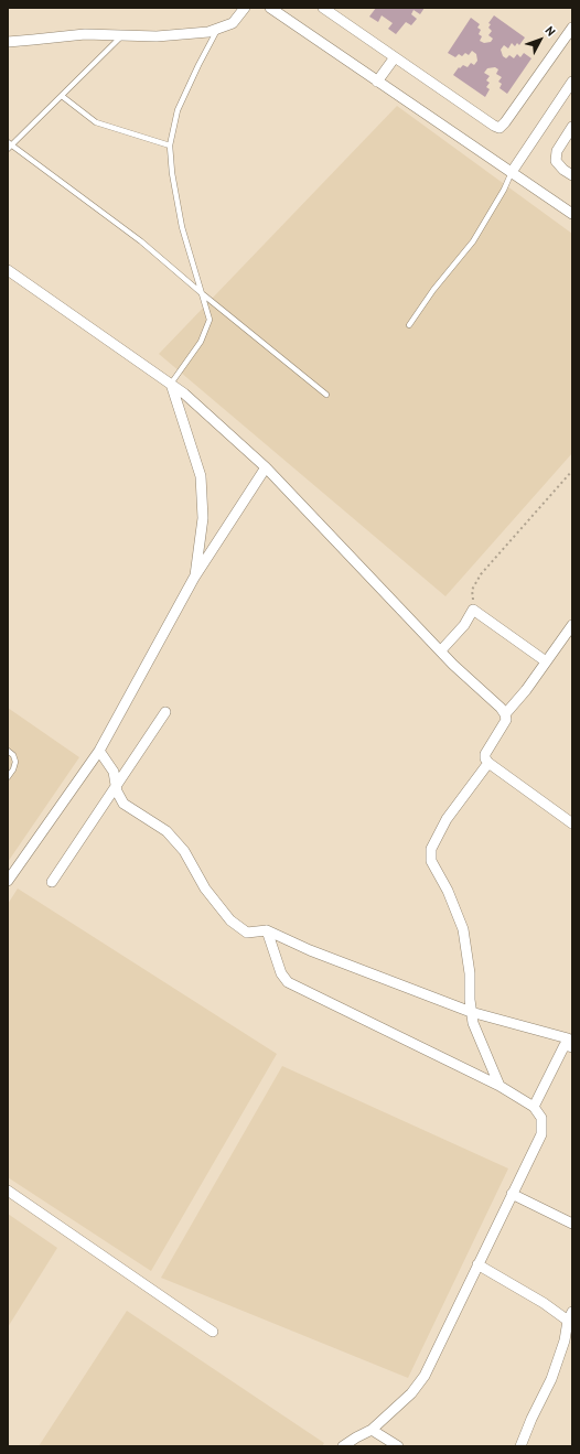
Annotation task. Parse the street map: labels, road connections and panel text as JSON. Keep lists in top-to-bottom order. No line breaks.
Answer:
{"north":"top right"}
